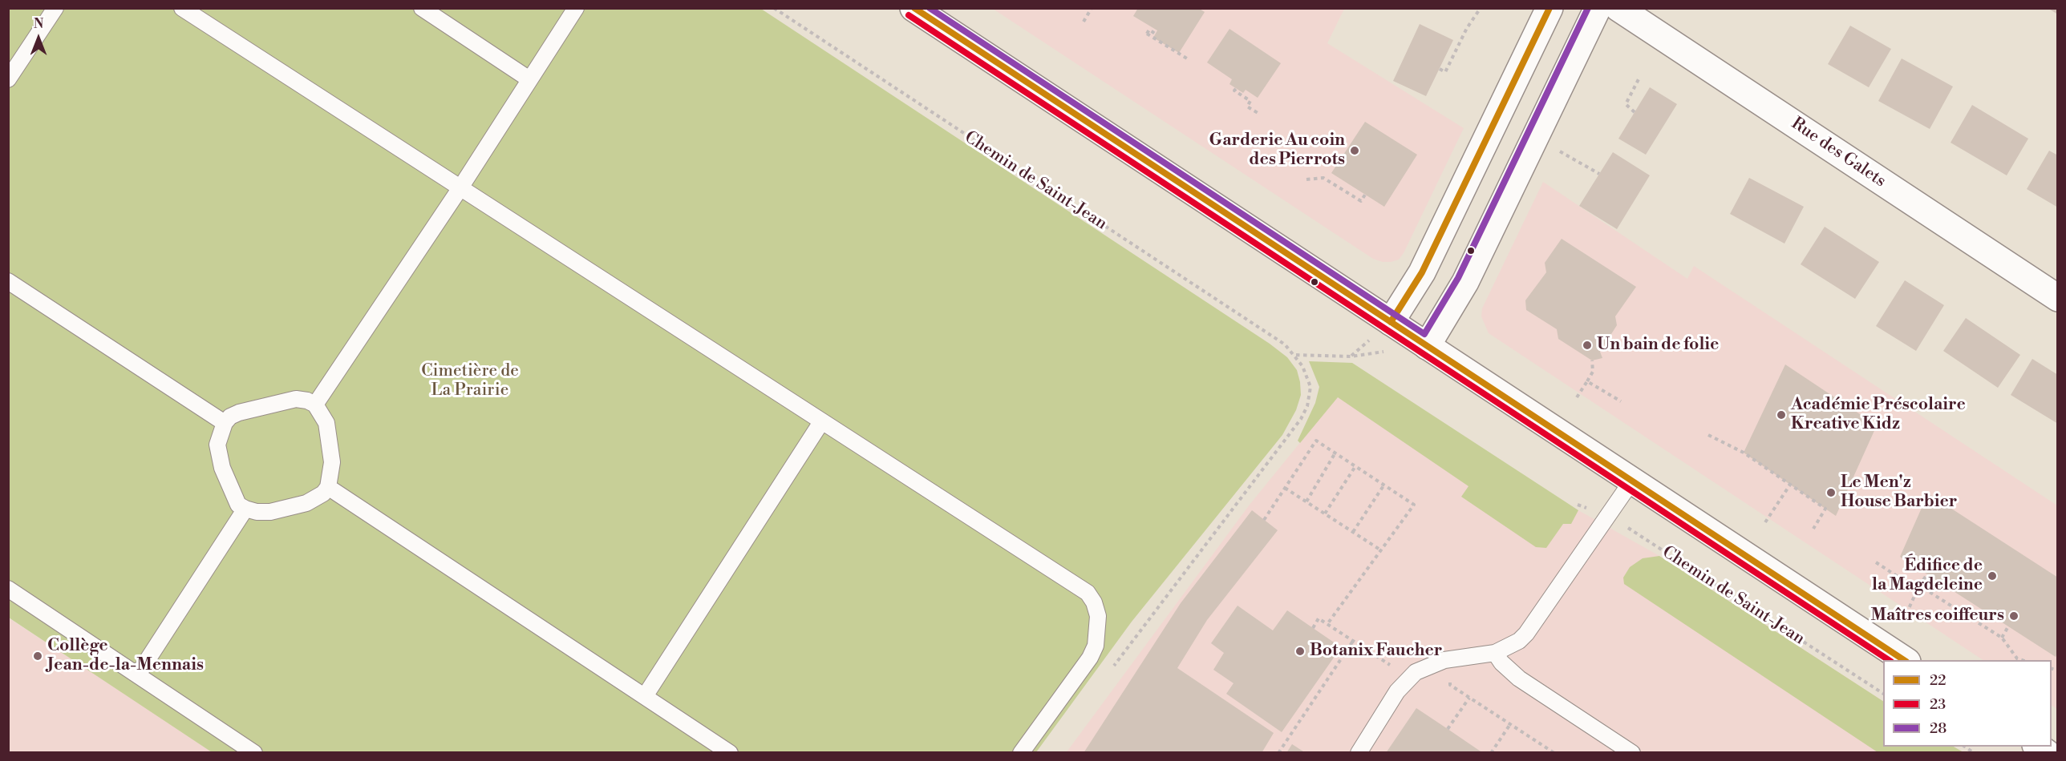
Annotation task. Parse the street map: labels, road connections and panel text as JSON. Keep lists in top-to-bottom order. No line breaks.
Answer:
{"streets":{"street":["Rue des Galets"],"path":["Chemin de Saint-Jean"]},"parks":["Cimetière de La Prairie"],"places":["Garderie Au coin des Pierrots","Un bain de folie","Académie Préscolaire Kreative Kidz","Le Men'z House Barbier","Édifice de la Magdeleine","Maîtres coiffeurs","Botanix Faucher","Collège Jean-de-la-Mennais"],"lines":["transit line 22","transit line 28","transit line 23"],"legend":["22","23","28"],"north":"top"}
